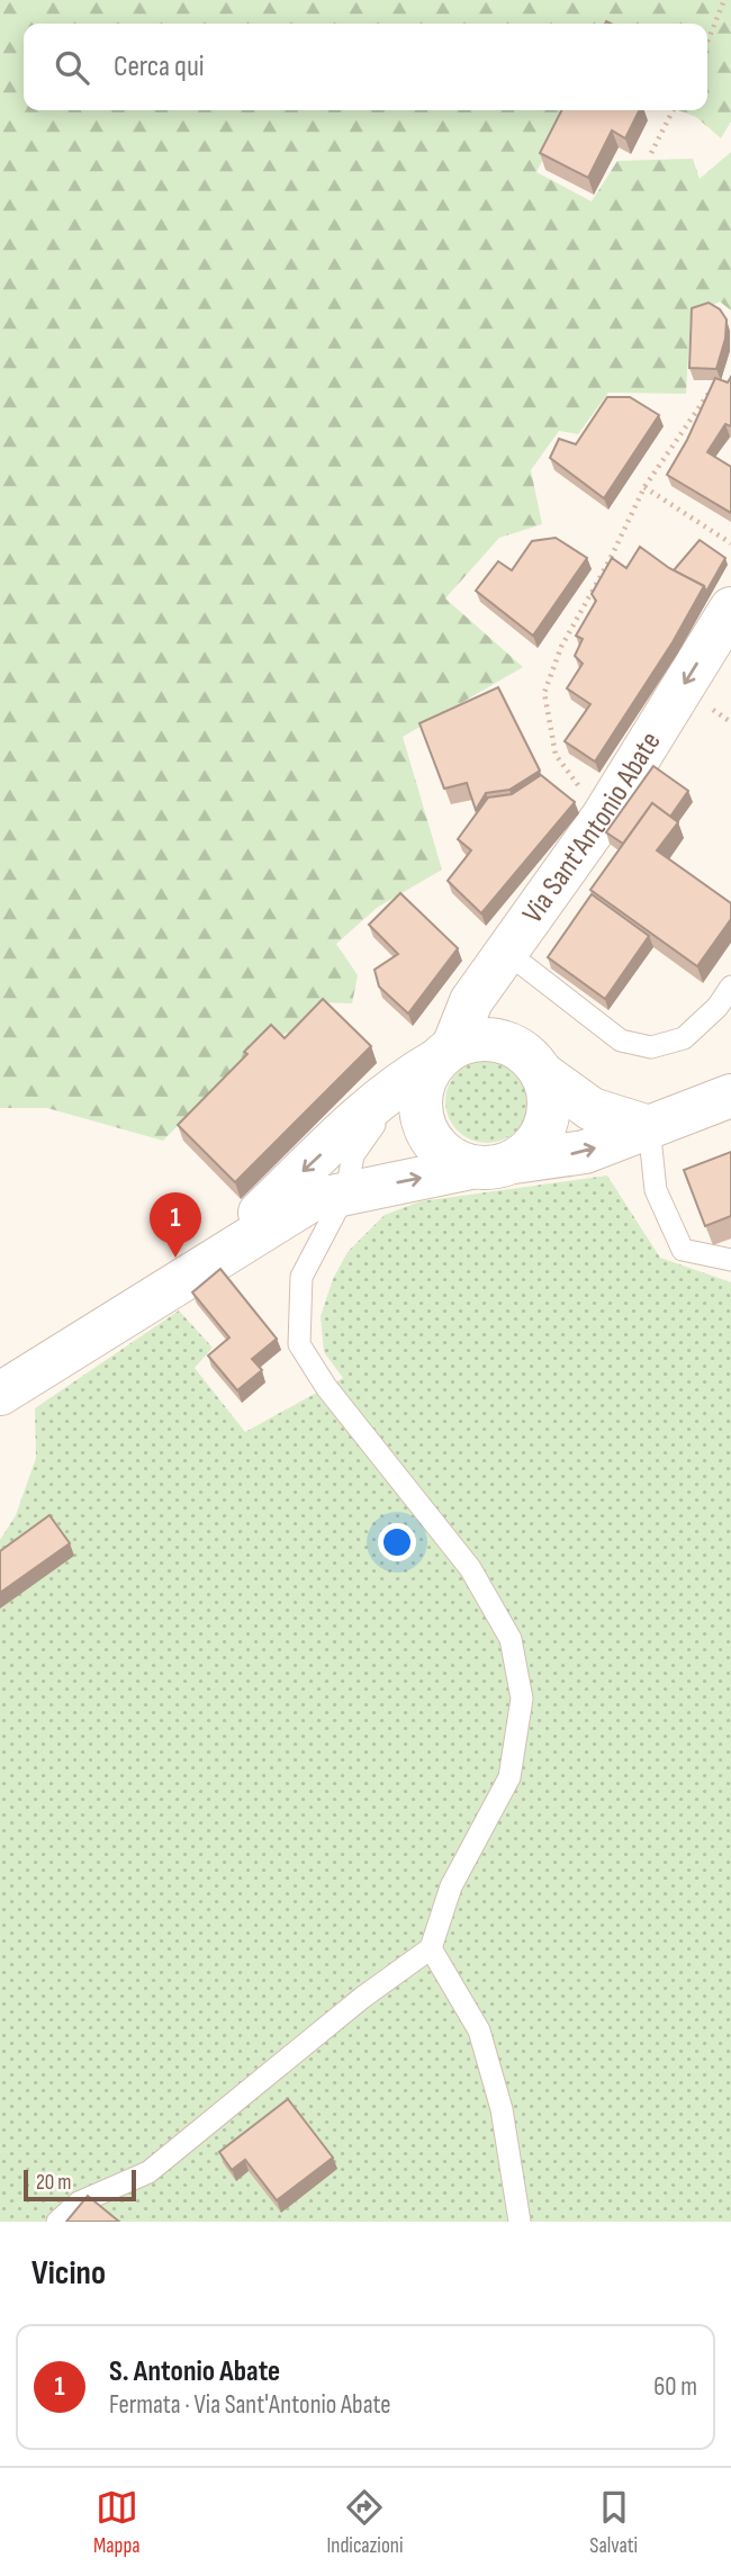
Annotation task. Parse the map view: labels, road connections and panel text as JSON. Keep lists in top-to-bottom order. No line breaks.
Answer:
{"streets":{"street":["Via Sant'Antonio Abate"]},"one_way":["Via Sant'Antonio Abate"],"scale_bar":"20 m","page":{"search":"Cerca qui","pins":"1","scale":"20 m","heading":"Vicino","list":[{"mark":"1","name":"S. Antonio Abate","note":"Fermata · Via Sant'Antonio Abate","value":"60 m"}],"nav":["Mappa","Indicazioni","Salvati"]}}
